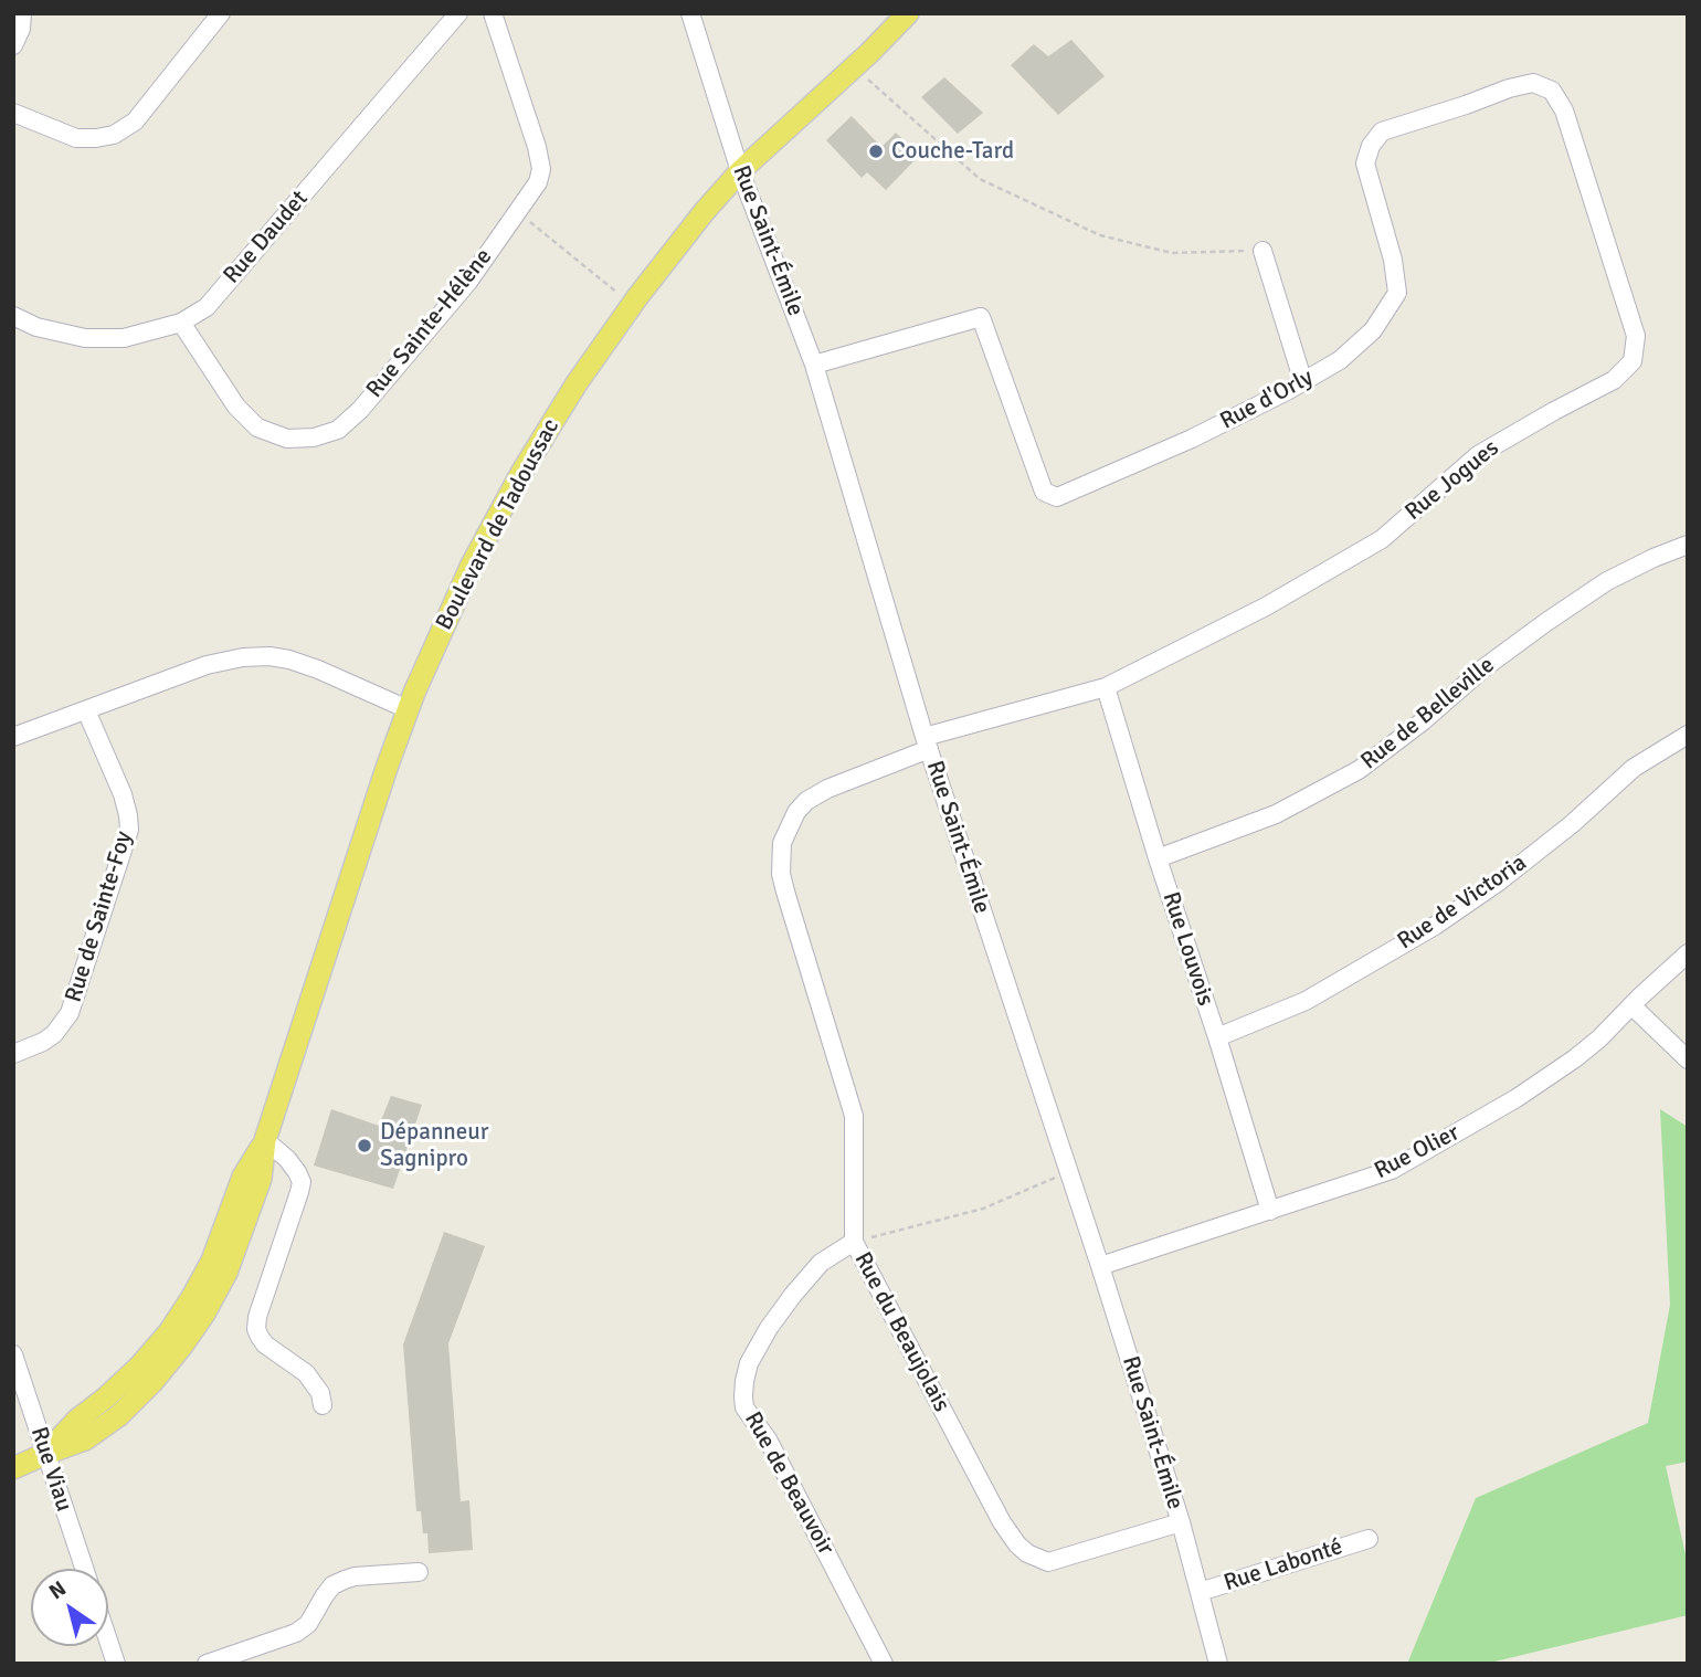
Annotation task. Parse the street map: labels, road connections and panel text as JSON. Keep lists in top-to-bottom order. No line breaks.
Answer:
{"streets":{"main road":["Boulevard de Tadoussac"],"street":["Rue Daudet","Rue Saint-Émile","Rue Sainte-Hélène","Rue d'Orly","Rue Jogues","Rue de Belleville","Rue de Victoria","Rue de Sainte-Foy","Rue Louvois","Rue Olier","Rue du Beaujolais","Rue Viau","Rue de Beauvoir","Rue Labonté"]},"crossings":[["Rue Daudet","Rue Sainte-Hélène"],["Rue Saint-Émile","Rue d'Orly"],["Rue Saint-Émile","Rue Jogues"],["Rue Saint-Émile","Boulevard de Tadoussac"],["Rue Saint-Émile","Rue Olier"],["Rue Saint-Émile","Rue du Beaujolais"],["Rue Saint-Émile","Rue Labonté"],["Rue d'Orly","Rue Jogues"],["Rue Jogues","Rue Louvois"],["Rue Jogues","Rue du Beaujolais"],["Boulevard de Tadoussac","Rue Viau"],["Rue de Belleville","Rue Louvois"],["Rue de Victoria","Rue Louvois"],["Rue Louvois","Rue Olier"],["Rue du Beaujolais","Rue de Beauvoir"]],"places":["Couche-Tard","Dépanneur Sagnipro"],"north":"top left"}
